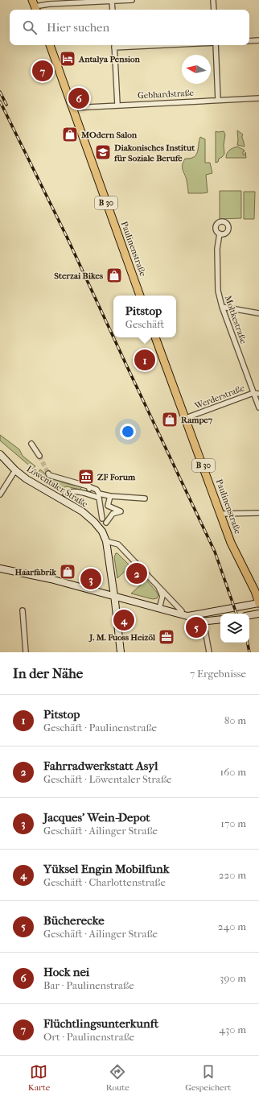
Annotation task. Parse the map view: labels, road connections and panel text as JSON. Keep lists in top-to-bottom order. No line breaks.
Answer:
{"streets":{"main road":["B 30","Paulinenstraße","Löwentaler Straße"],"street":["Gebhardstraße","Moltkestraße","Werderstraße"]},"crossings":[["Gebhardstraße","Paulinenstraße"],["Paulinenstraße","Werderstraße"],["Moltkestraße","Werderstraße"]],"places":{"hotel":["Antalya Pension"],"shop":["MOdern Salon","Sterzai Bikes","Rampe7","Haarfabrik"],"school or university":["Diakonisches Institut für Soziale Berufe"],"museum":["ZF Forum"],"office":["J. M. Fuoss Heizöl"]},"north":"left","page":{"search":"Hier suchen","pins":["7","6","1","2","3","4","5"],"popup":["Pitstop","Geschäft"],"heading":["In der Nähe","7 Ergebnisse"],"list":[{"mark":"1","name":"Pitstop","note":"Geschäft · Paulinenstraße","value":"80 m"},{"mark":"2","name":"Fahrradwerkstatt Asyl","note":"Geschäft · Löwentaler Straße","value":"160 m"},{"mark":"3","name":"Jacques’ Wein-Depot","note":"Geschäft · Ailinger Straße","value":"170 m"},{"mark":"4","name":"Yüksel Engin Mobilfunk","note":"Geschäft · Charlottenstraße","value":"220 m"},{"mark":"5","name":"Bücherecke","note":"Geschäft · Ailinger Straße","value":"240 m"},{"mark":"6","name":"Hock nei","note":"Bar · Paulinenstraße","value":"390 m"},{"mark":"7","name":"Flüchtlingsunterkunft","note":"Ort · Paulinenstraße","value":"430 m"}],"nav":["Karte","Route","Gespeichert"]}}
